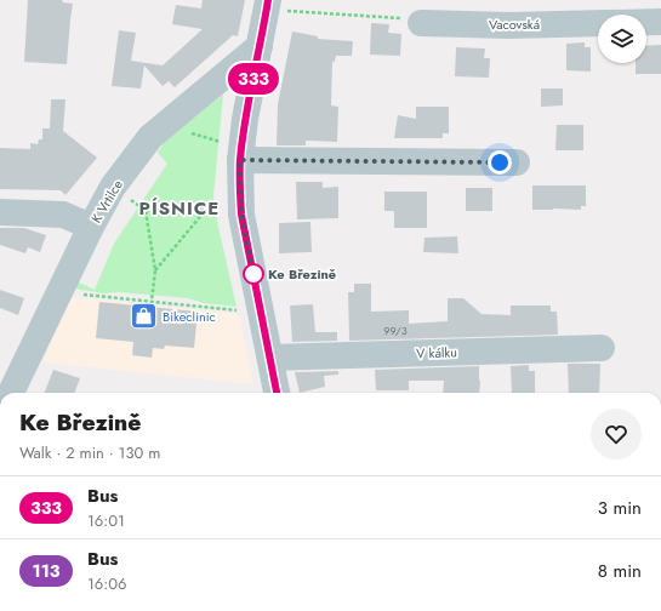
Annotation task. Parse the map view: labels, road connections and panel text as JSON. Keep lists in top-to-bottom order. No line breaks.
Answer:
{"streets":{"street":["Vacovská","K Vrtilce","V kálku"]},"districts":["PÍSNICE"],"places":{"other":["Ke Březině"],"shop":["Bikeclinic"]},"lines":["bus line 333"],"house_numbers":["99/3"],"page":{"on_map":"333","heading":["Ke Březině","Walk · 2 min · 130 m"],"list":[{"mark":"333","name":"Bus","note":"16:01","value":"3 min"},{"mark":"113","name":"Bus","note":"16:06","value":"8 min"}]}}
